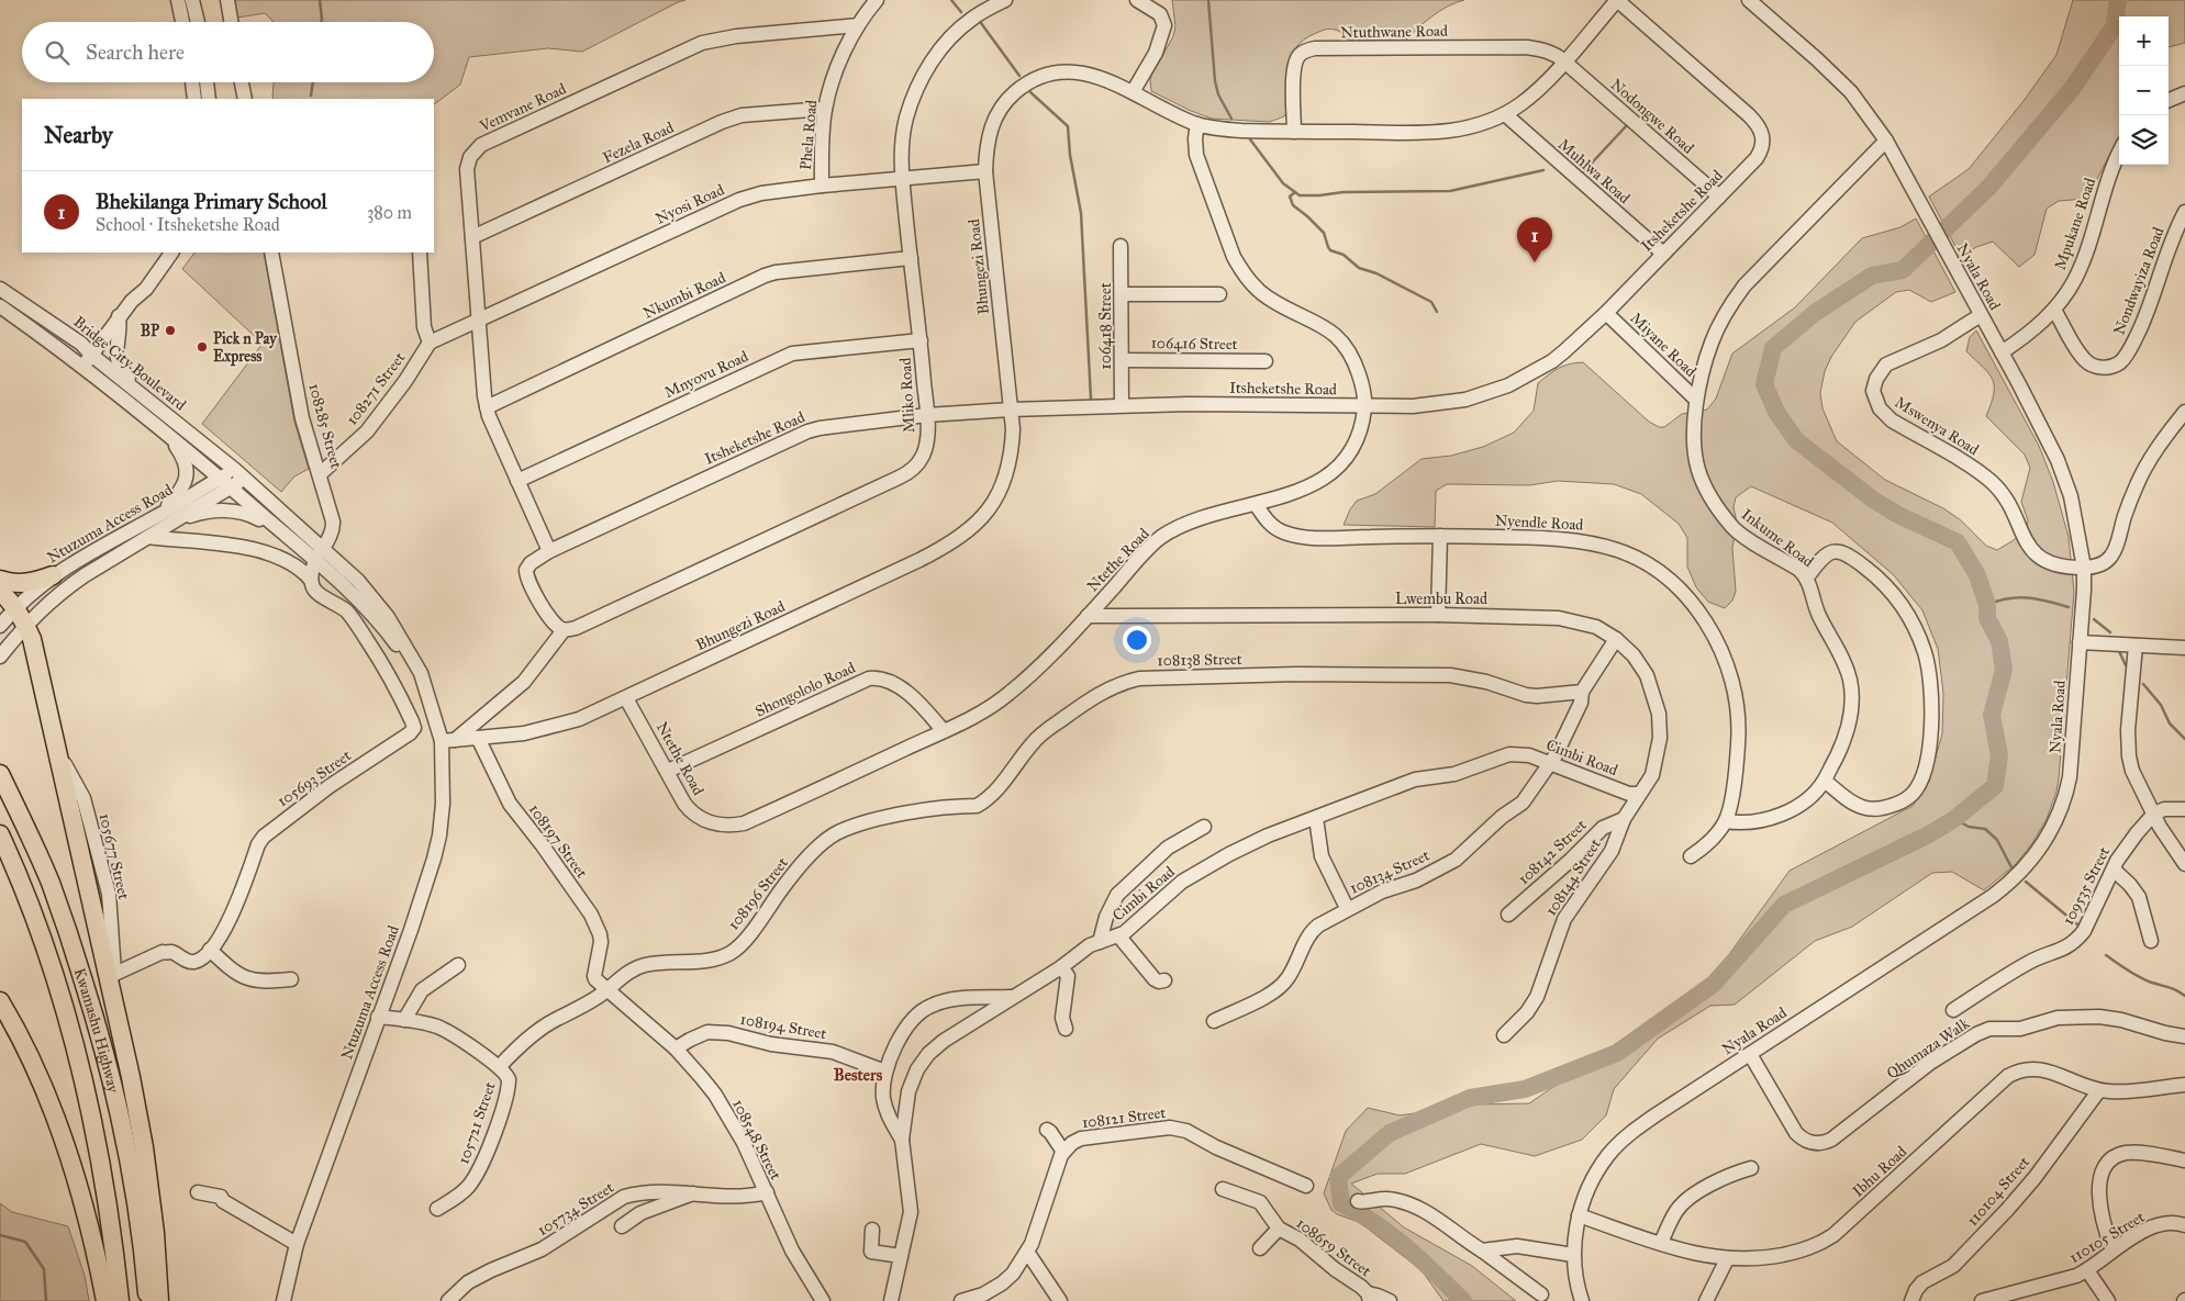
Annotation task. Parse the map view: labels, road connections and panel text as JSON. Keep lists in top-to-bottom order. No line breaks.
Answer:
{"streets":{"main road":["Kwamashu Highway"],"street":["Ntuthwane Road","Vemvane Road","Nodongwe Road","Phela Road","Fezela Road","Muhlwa Road","Nyosi Road","Itsheketshe Road","Mpukane Road","Bhungezi Road","Nyala Road","Nondwayiza Road","Nkumbi Road","106418 Street","106416 Street","Miyane Road","Bridge City Boulevard","Mnyovu Road","108271 Street","Mliko Road","108285 Street","Mswenya Road","Nyendle Road","Ntuzuma Access Road","Inkume Road","Ntethe Road","Lwembu Road","108138 Street","Shongololo Road","Cimbi Road","105693 Street","108197 Street","108142 Street","108134 Street","108144 Street","109535 Street","108196 Street","108194 Street","Qhumaza Walk","108121 Street","105721 Street","108548 Street","Ibhu Road","110104 Street","105734 Street","110105 Street","108659 Street"]},"crossings":[["Ntuthwane Road","Nodongwe Road"],["Ntuthwane Road","Bhungezi Road"],["Vemvane Road","Phela Road"],["Vemvane Road","Fezela Road"],["Vemvane Road","Nyosi Road"],["Vemvane Road","Itsheketshe Road"],["Vemvane Road","Nkumbi Road"],["Vemvane Road","Mnyovu Road"],["Nodongwe Road","Itsheketshe Road"],["Nodongwe Road","Bhungezi Road"],["Phela Road","Fezela Road"],["Phela Road","Nyosi Road"],["Muhlwa Road","Itsheketshe Road"],["Muhlwa Road","Bhungezi Road"],["Nyosi Road","Bhungezi Road"],["Nyosi Road","108271 Street"],["Nyosi Road","Mliko Road"],["Itsheketshe Road","Bhungezi Road"],["Itsheketshe Road","106418 Street"],["Itsheketshe Road","Miyane Road"],["Itsheketshe Road","Mliko Road"],["Itsheketshe Road","Ntethe Road"],["Mpukane Road","Nyala Road"],["Mpukane Road","Nondwayiza Road"],["Bhungezi Road","Ntuzuma Access Road"],["Bhungezi Road","Ntethe Road"],["Bhungezi Road","108197 Street"],["Nyala Road","Mswenya Road"],["Nyala Road","Inkume Road"],["Nyala Road","Qhumaza Walk"],["Nyala Road","Ibhu Road"],["Nkumbi Road","Mliko Road"],["106418 Street","106416 Street"],["Miyane Road","Inkume Road"],["Bridge City Boulevard","Ntuzuma Access Road"],["Mnyovu Road","Mliko Road"],["108271 Street","108285 Street"],["108285 Street","Ntuzuma Access Road"],["Nyendle Road","Inkume Road"],["Nyendle Road","Ntethe Road"],["Ntuzuma Access Road","105721 Street"],["Ntethe Road","Lwembu Road"],["Ntethe Road","Shongololo Road"],["Lwembu Road","Cimbi Road"],["Lwembu Road","108144 Street"],["108138 Street","108134 Street"],["108138 Street","108196 Street"],["Cimbi Road","108134 Street"],["Cimbi Road","108144 Street"],["108197 Street","108548 Street"],["108142 Street","108144 Street"],["108196 Street","105721 Street"],["108196 Street","108548 Street"],["108194 Street","108548 Street"],["108548 Street","105734 Street"],["Ibhu Road","110104 Street"]],"districts":["Besters"],"places":["BP","Pick n Pay Express"],"page":{"map_buttons":["+","−"],"search":"Search here","heading":"Nearby","list":[{"mark":"1","name":"Bhekilanga Primary School","note":"School · Itsheketshe Road","value":"380 m"}],"pins":"1"}}
